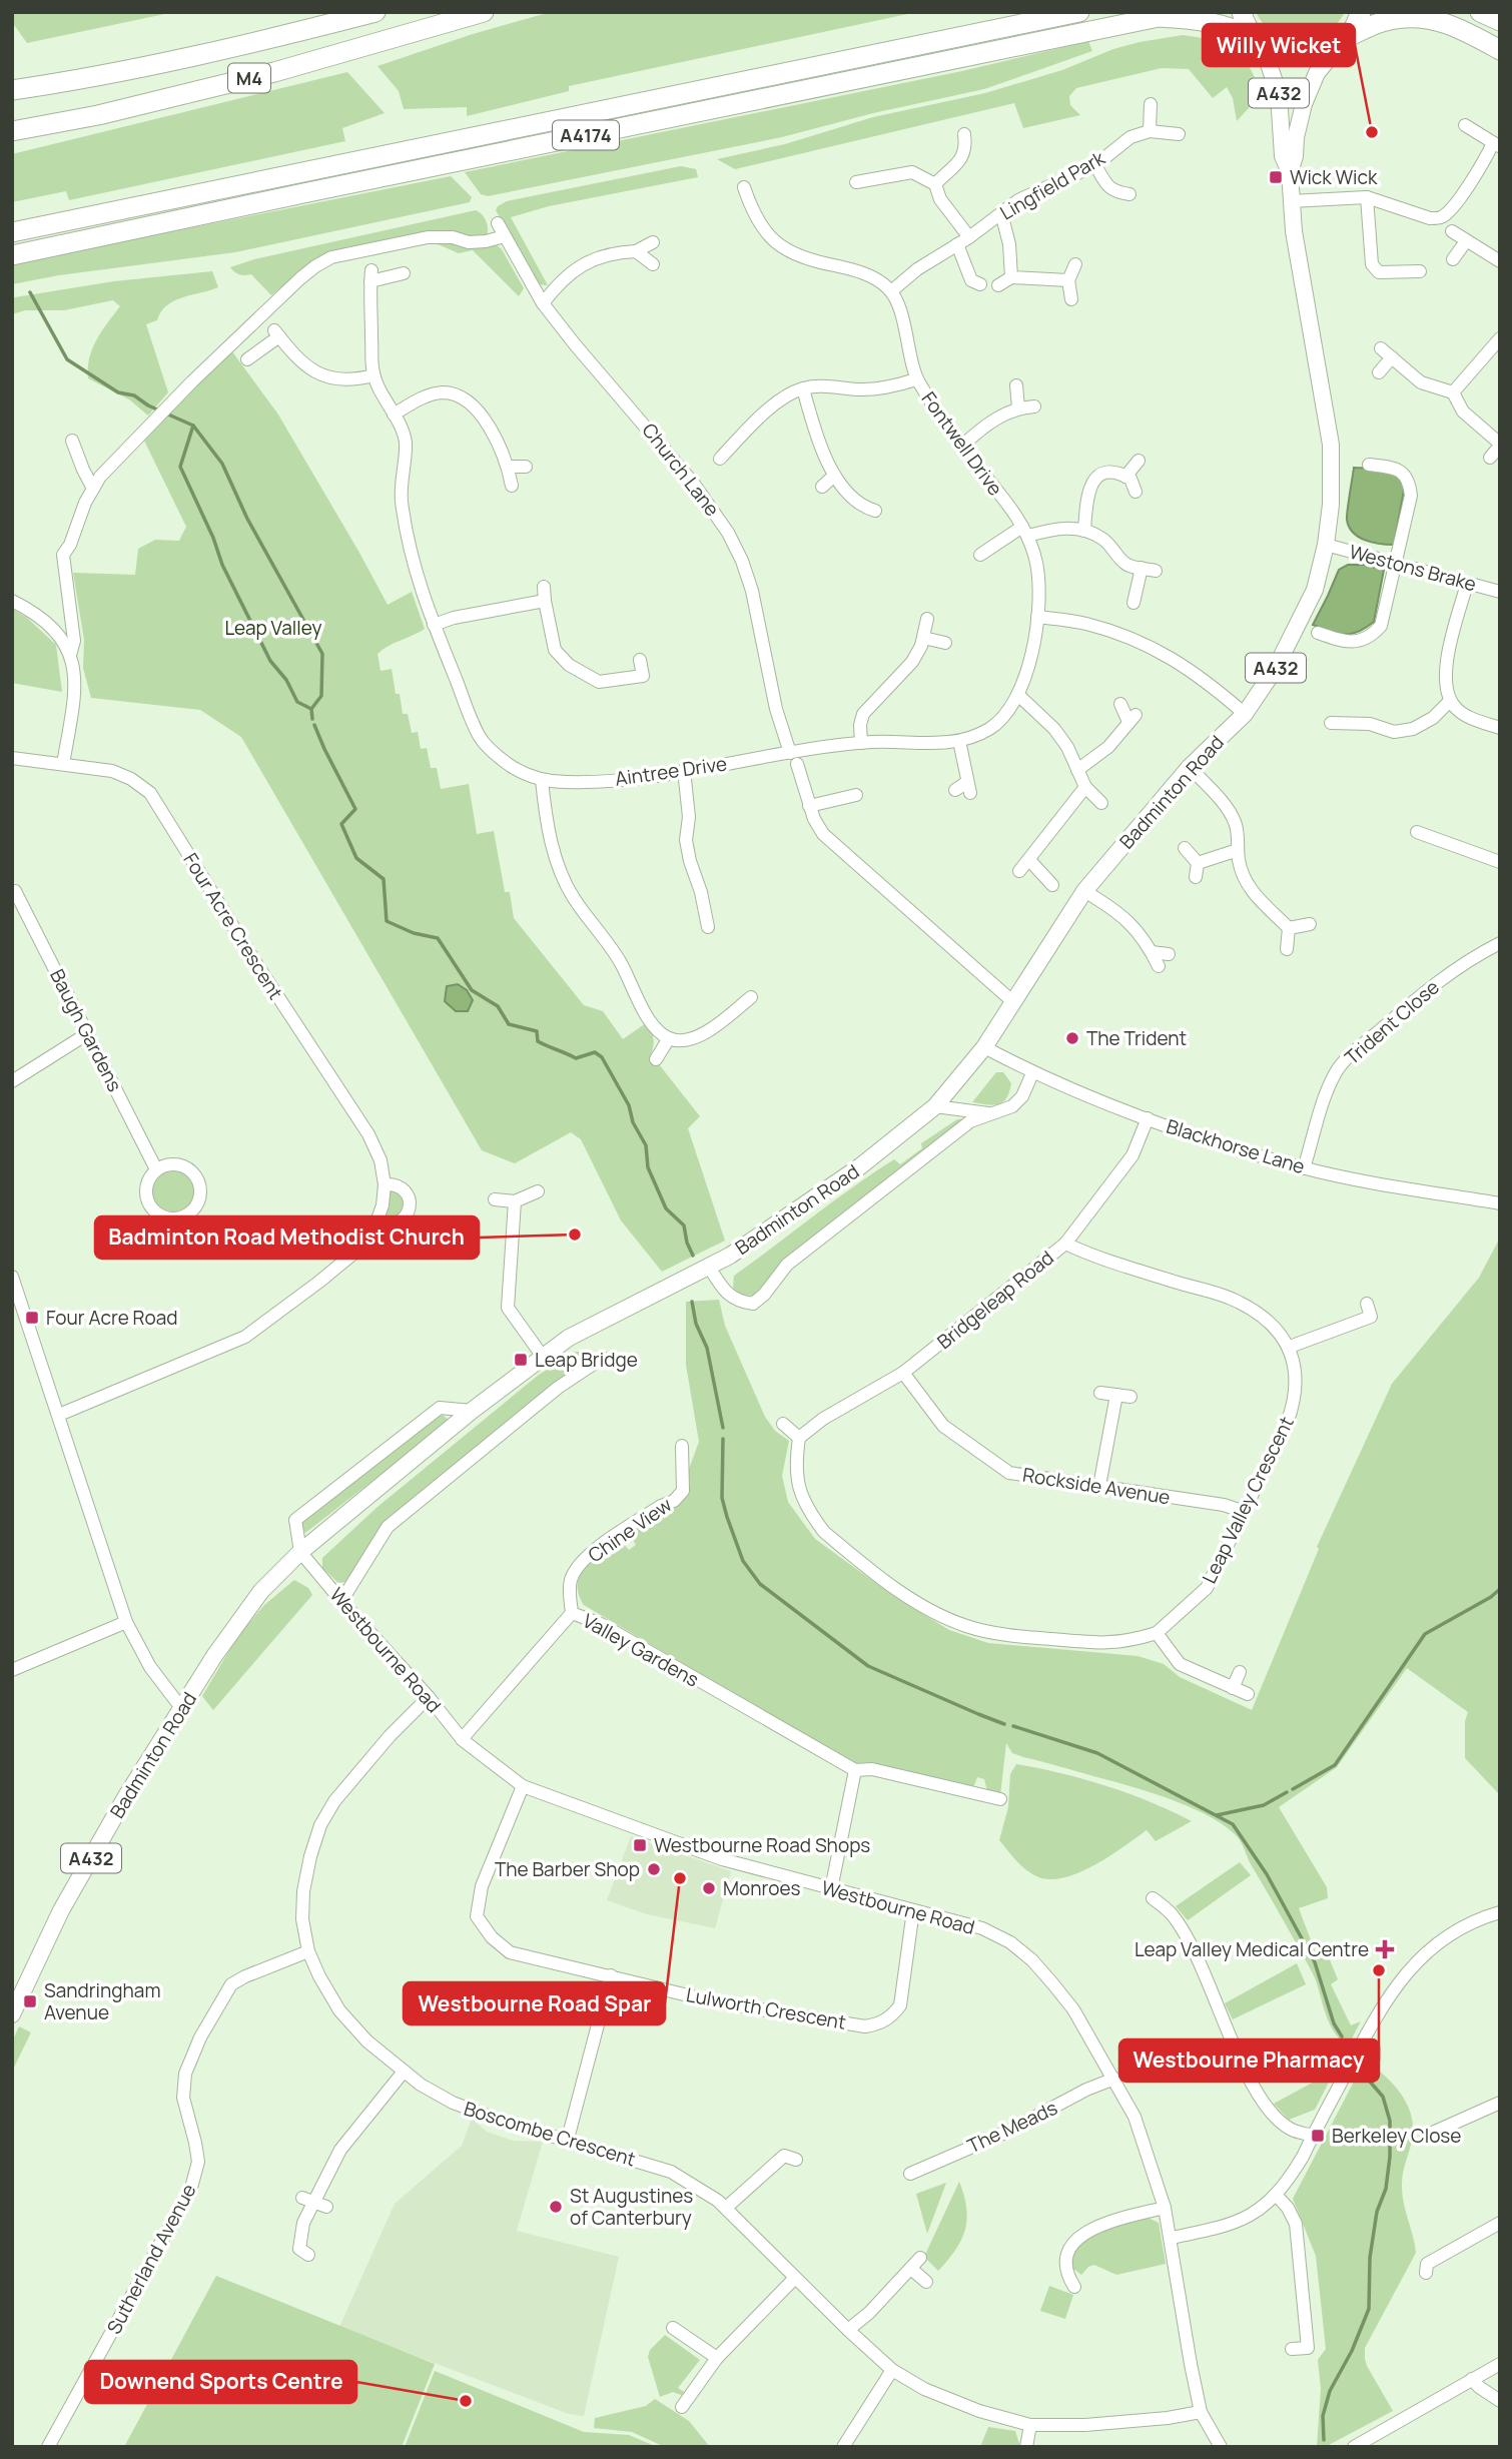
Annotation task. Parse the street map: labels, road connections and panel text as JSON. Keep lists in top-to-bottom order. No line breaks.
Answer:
{"streets":{"highway":["M4","A4174"],"main road":["A432","Badminton Road"],"street":["Lingfield Park","Fontwell Drive","Church Lane","Westons Brake","Aintree Drive","Four Acre Crescent","Trident Close","Baugh Gardens","Blackhorse Lane","Bridgeleap Road","Rockside Avenue","Leap Valley Crescent","Chine View","Westbourne Road","Valley Gardens","Lulworth Crescent","The Meads","Boscombe Crescent","Sutherland Avenue"]},"crossings":[["A4174","Badminton Road"],["Lingfield Park","Fontwell Drive"],["Fontwell Drive","Aintree Drive"],["Church Lane","Aintree Drive"],["Church Lane","Badminton Road"],["Westons Brake","Badminton Road"],["Badminton Road","Blackhorse Lane"],["Badminton Road","Westbourne Road"],["Trident Close","Blackhorse Lane"],["Blackhorse Lane","Bridgeleap Road"],["Bridgeleap Road","Rockside Avenue"],["Bridgeleap Road","Leap Valley Crescent"],["Rockside Avenue","Leap Valley Crescent"],["Chine View","Valley Gardens"],["Westbourne Road","Valley Gardens"],["Westbourne Road","Lulworth Crescent"],["Westbourne Road","The Meads"],["Westbourne Road","Boscombe Crescent"],["Boscombe Crescent","Sutherland Avenue"]],"parks":["Leap Valley"],"places":{"other":["Willy Wicket","The Trident","Badminton Road Methodist Church","The Barber Shop","Westbourne Road Spar","Monroes","Westbourne Pharmacy","St Augustines of Canterbury","Downend Sports Centre"],"transit":["Wick Wick","Four Acre Road","Leap Bridge","Westbourne Road Shops","Sandringham Avenue","Berkeley Close"],"health":["Leap Valley Medical Centre"]}}
